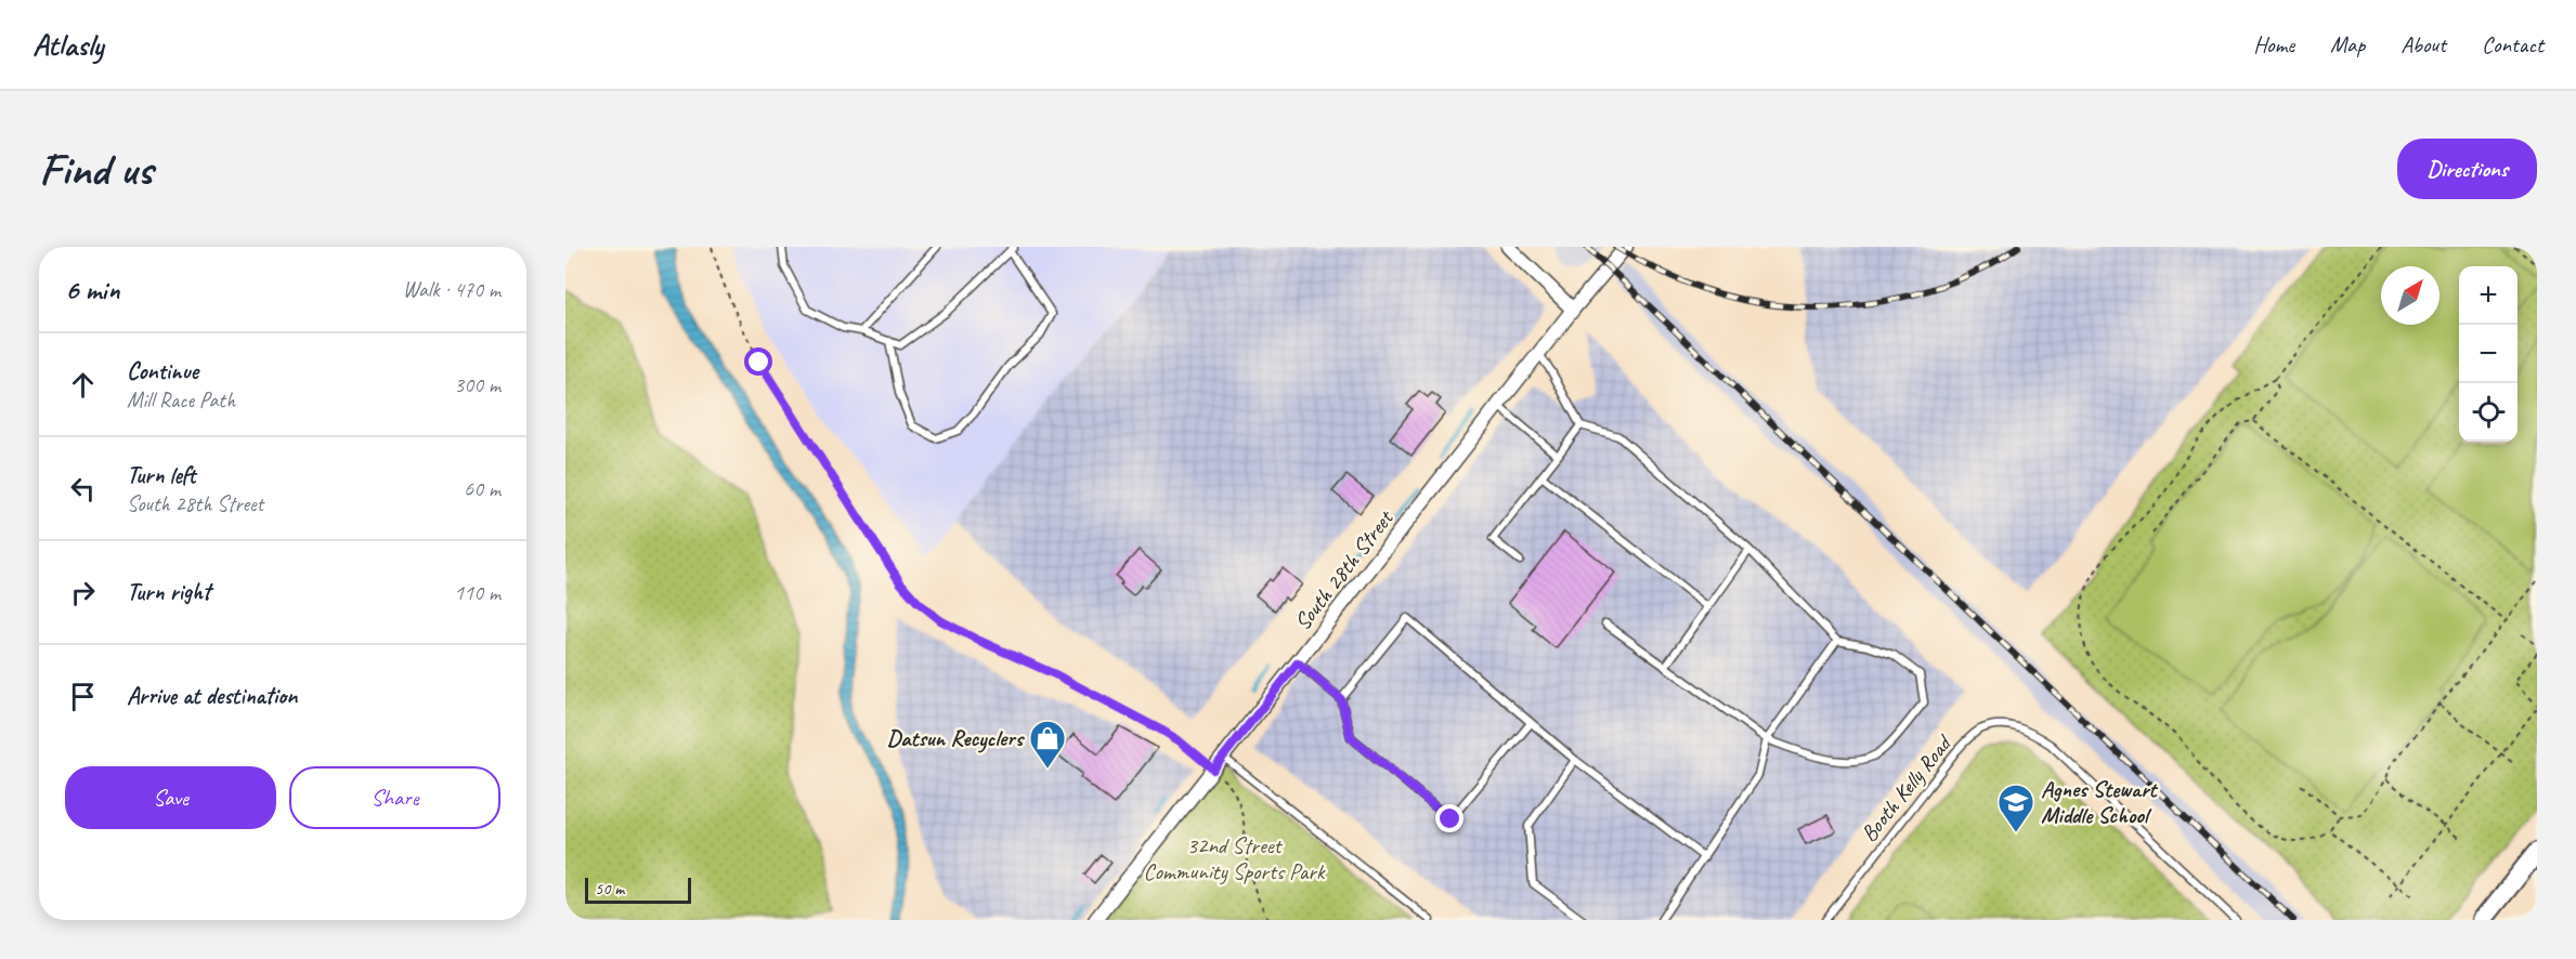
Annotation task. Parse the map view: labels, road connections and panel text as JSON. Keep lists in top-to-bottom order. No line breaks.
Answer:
{"streets":{"street":["South 28th Street"],"lane":["Booth Kelly Road"]},"parks":["32nd Street Community Sports Park"],"places":{"shop":["Datsun Recyclers"],"school or university":["Agnes Stewart Middle School"]},"scale_bar":"50 m","north":"top right","page":{"header":"Atlasly","nav":["Home","Map","About","Contact"],"buttons":["Directions",["Save","Share"]],"title":"Find us","heading":["6 min","Walk · 470 m"],"map_buttons":["+","−"],"list":[["Continue","Mill Race Path","300 m"],["Turn left","South 28th Street","60 m"],["Turn right","110 m"],"Arrive at destination"],"scale":"50 m"}}
